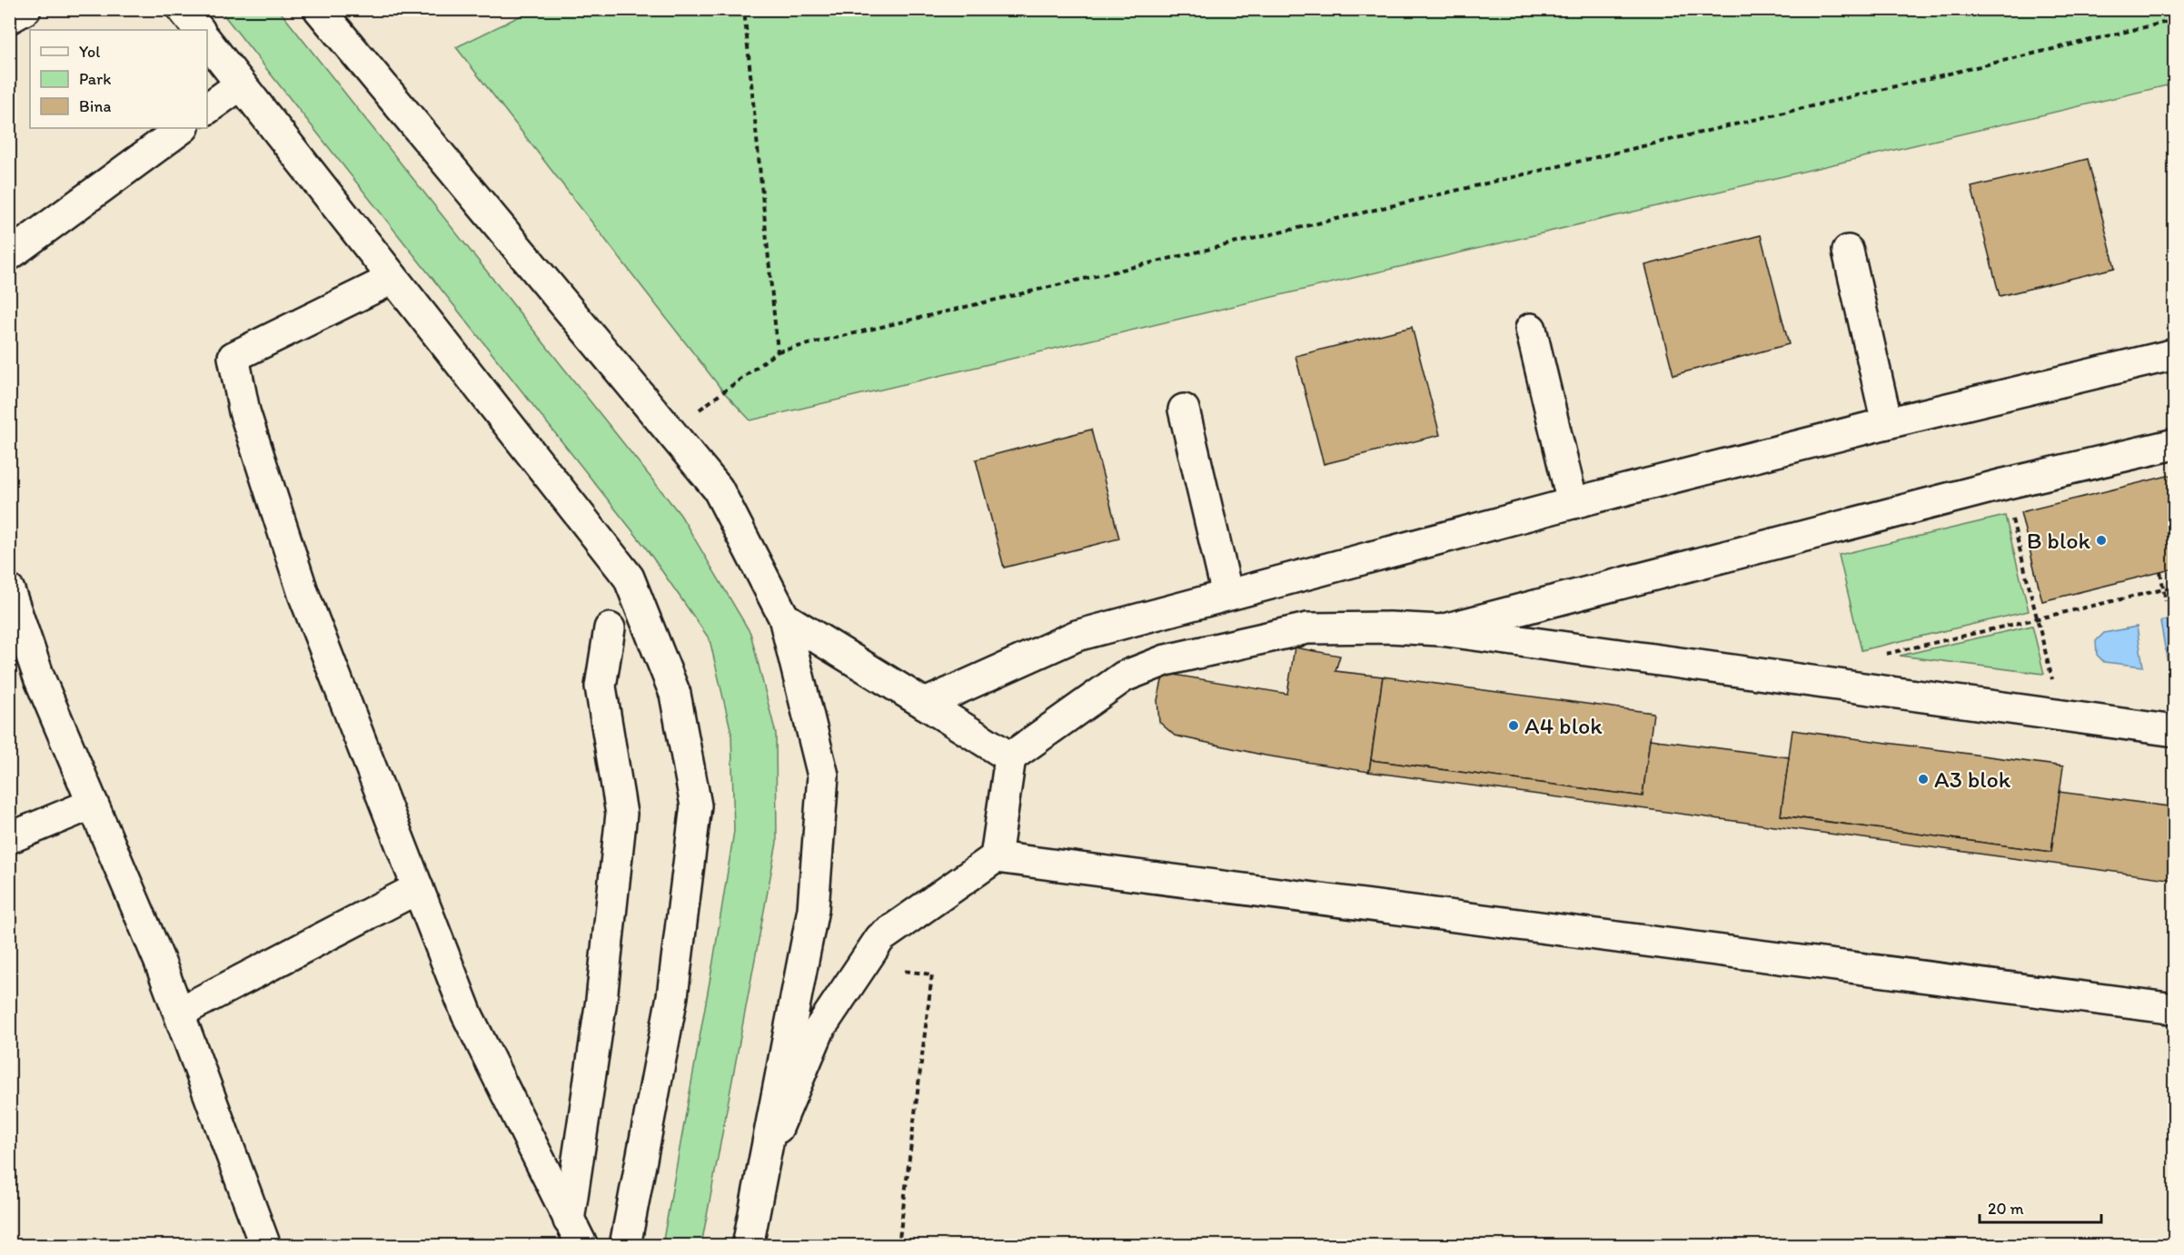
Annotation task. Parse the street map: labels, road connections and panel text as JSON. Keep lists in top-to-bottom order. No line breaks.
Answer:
{"places":["B blok","A4 blok","A3 blok"],"legend":["Yol","Park","Bina"],"scale_bar":"20 m"}
